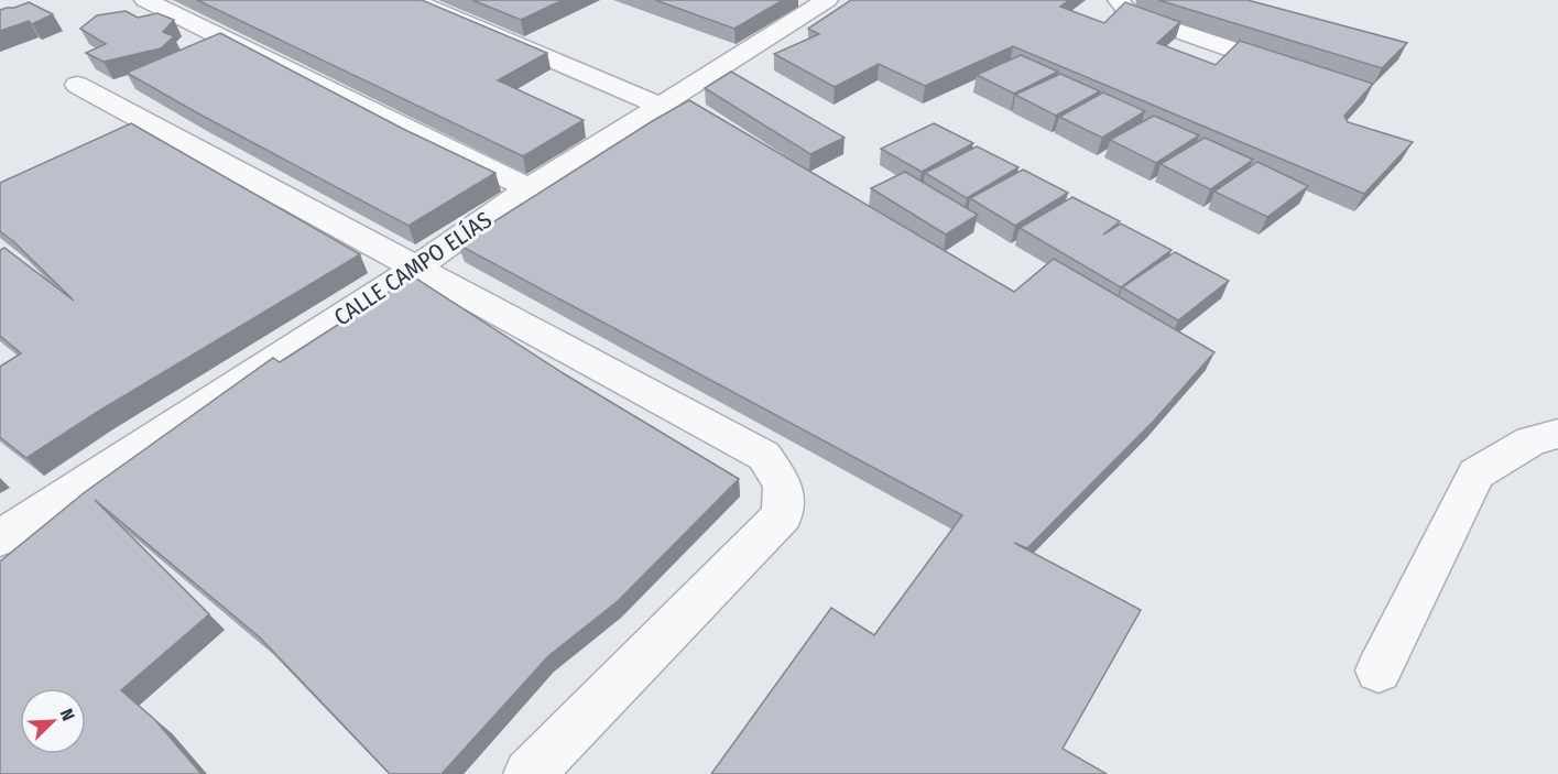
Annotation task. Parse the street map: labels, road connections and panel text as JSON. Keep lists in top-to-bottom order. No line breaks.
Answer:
{"streets":{"street":["CALLE CAMPO ELÍAS"]},"north":"top right"}
